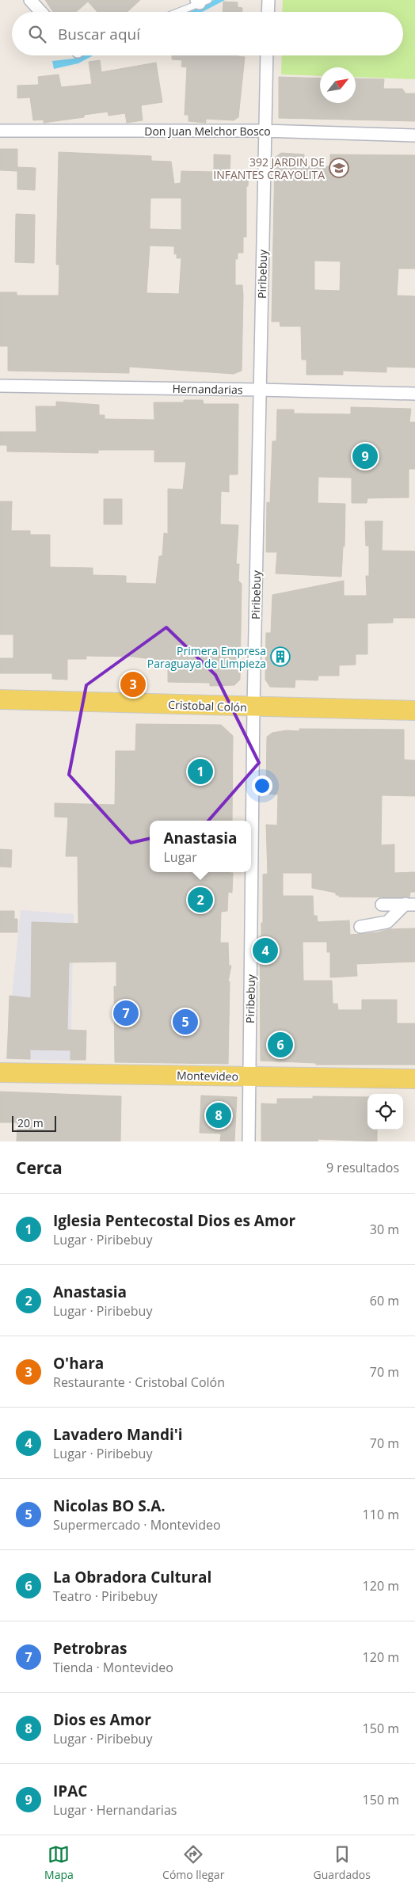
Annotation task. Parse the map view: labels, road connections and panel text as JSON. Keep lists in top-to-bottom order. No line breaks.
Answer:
{"streets":{"main road":["Cristobal Colón","Montevideo"],"street":["Don Juan Melchor Bosco","Piribebuy","Hernandarias"]},"crossings":[["Don Juan Melchor Bosco","Piribebuy"],["Piribebuy","Hernandarias"],["Piribebuy","Cristobal Colón"],["Piribebuy","Montevideo"]],"places":{"school or university":["392 JARDIN DE INFANTES CRAYOLITA"],"building":["Primera Empresa Paraguaya de Limpieza"]},"scale_bar":"20 m","north":"top right","page":{"search":"Buscar aquí","pins":["9","3","1","2","4","7","5","6","8"],"popup":["Anastasia","Lugar"],"scale":"20 m","heading":["Cerca","9 resultados"],"list":[{"mark":"1","name":"Iglesia Pentecostal Dios es Amor","note":"Lugar · Piribebuy","value":"30 m"},{"mark":"2","name":"Anastasia","note":"Lugar · Piribebuy","value":"60 m"},{"mark":"3","name":"O'hara","note":"Restaurante · Cristobal Colón","value":"70 m"},{"mark":"4","name":"Lavadero Mandi'i","note":"Lugar · Piribebuy","value":"70 m"},{"mark":"5","name":"Nicolas BO S.A.","note":"Supermercado · Montevideo","value":"110 m"},{"mark":"6","name":"La Obradora Cultural","note":"Teatro · Piribebuy","value":"120 m"},{"mark":"7","name":"Petrobras","note":"Tienda · Montevideo","value":"120 m"},{"mark":"8","name":"Dios es Amor","note":"Lugar · Piribebuy","value":"150 m"},{"mark":"9","name":"IPAC","note":"Lugar · Hernandarias","value":"150 m"}],"nav":["Mapa","Cómo llegar","Guardados"]}}
